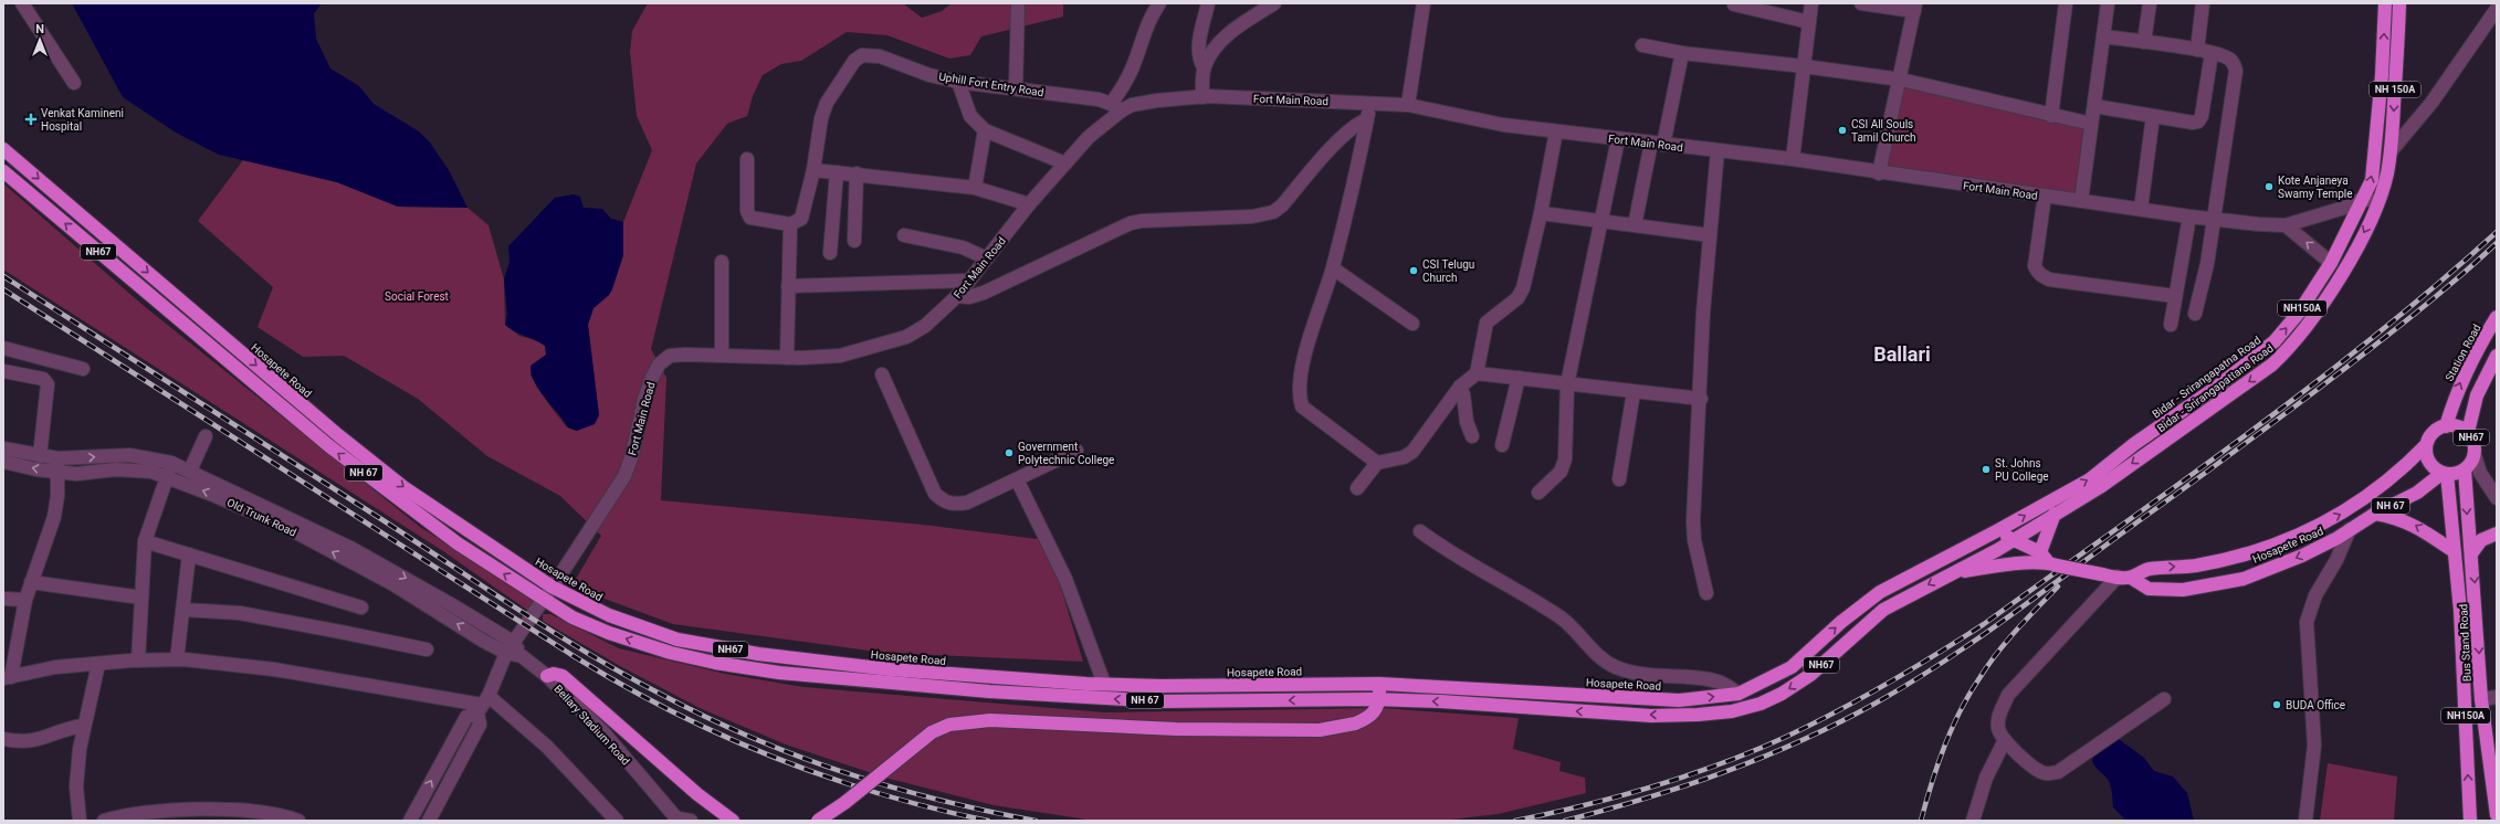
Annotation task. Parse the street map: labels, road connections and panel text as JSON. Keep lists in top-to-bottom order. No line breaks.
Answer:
{"streets":{"highway":["NH 150A","NH67","NH150A","Station Road","Hosapete Road","Bidar - Srirangapatna Road","Bidar - Srirangapattana Road","NH 67","Bus Stand Road"],"street":["Uphill Fort Entry Road","Fort Main Road","Old Trunk Road","Bellary Stadium Road"]},"crossings":[["Uphill Fort Entry Road","Fort Main Road"],["NH 150A","Bidar - Srirangapattana Road"],["Fort Main Road","Hosapete Road"],["Fort Main Road","Bidar - Srirangapatna Road"],["Fort Main Road","NH 67"],["Fort Main Road","Old Trunk Road"],["Fort Main Road","Bellary Stadium Road"],["NH67","Station Road"],["NH67","Hosapete Road"],["NH67","Bidar - Srirangapattana Road"],["NH67","NH 67"],["NH67","Bus Stand Road"],["NH150A","Hosapete Road"],["NH150A","Bidar - Srirangapatna Road"],["Station Road","Hosapete Road"],["Station Road","Bus Stand Road"],["Hosapete Road","Bus Stand Road"],["Old Trunk Road","Bellary Stadium Road"]],"one_way":["Bidar - Srirangapatna Road","Bidar - Srirangapattana Road"],"districts":["Ballari"],"parks":["Social Forest"],"places":{"health":["Venkat Kamineni Hospital"],"other":["CSI All Souls Tamil Church","Kote Anjaneya Swamy Temple","CSI Telugu Church","Government Polytechnic College","St. Johns PU College","BUDA Office"]},"north":"top"}
